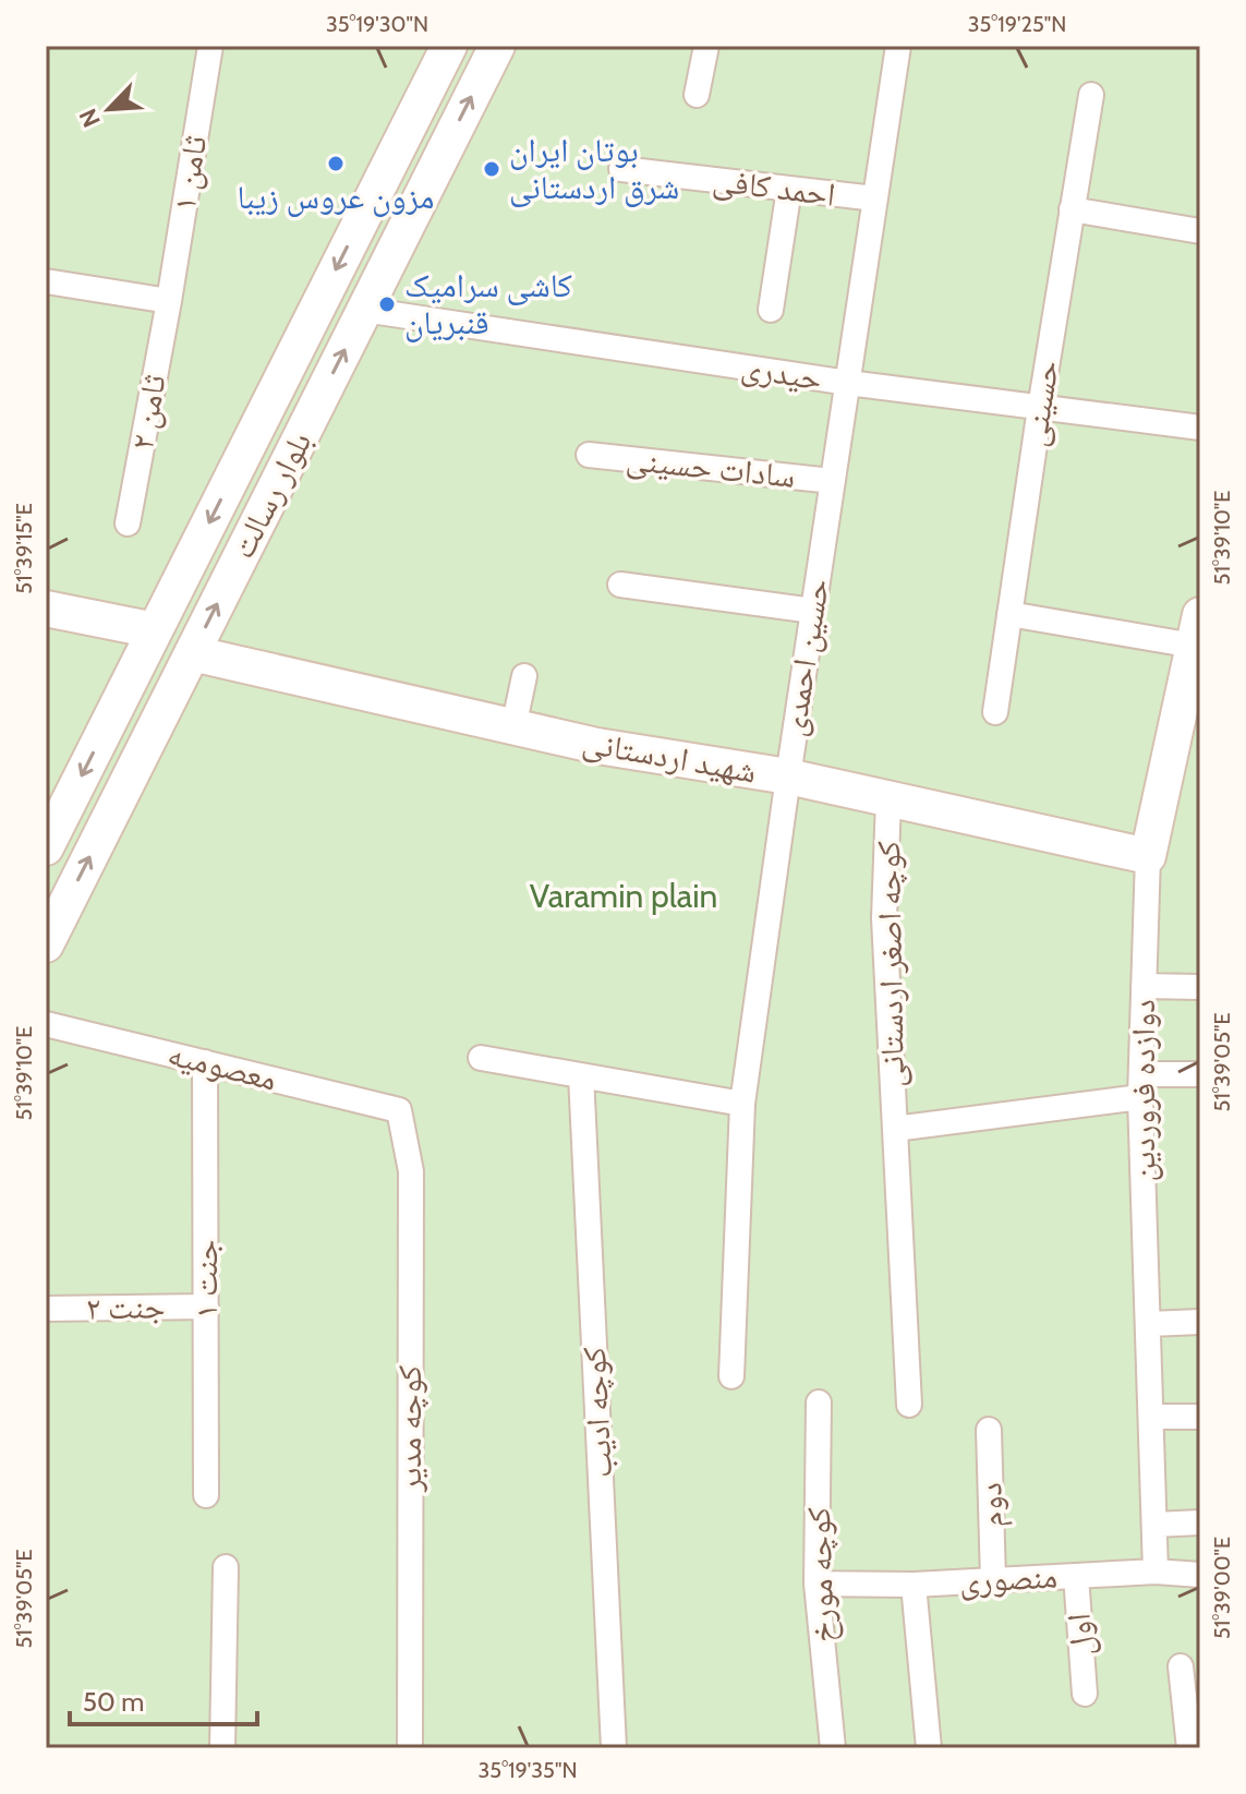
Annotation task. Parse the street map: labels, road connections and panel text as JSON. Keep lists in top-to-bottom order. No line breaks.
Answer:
{"streets":{"main road":["بلوار رسالت","شهید اردستانی","دوازده فروردین"],"street":["ثامن ۱","احمد کافی","حیدری","حسینی","ثامن ۲","سادات حسینی","حسین احمدی","کوچه اصغر اردستانی","معصومیه","جنت ۱","جنت ۲","کوچه ادیب","کوچه مدیر","دوم","کوچه مورخ","منصوری","اول"]},"crossings":[["ثامن ۱","ثامن ۲"],["احمد کافی","حسین احمدی"],["حیدری","حسینی"],["حیدری","بلوار رسالت"],["حیدری","حسین احمدی"],["سادات حسینی","حسین احمدی"],["بلوار رسالت","شهید اردستانی"],["حسین احمدی","شهید اردستانی"],["شهید اردستانی","کوچه اصغر اردستانی"],["شهید اردستانی","دوازده فروردین"],["کوچه اصغر اردستانی","دوازده فروردین"],["معصومیه","جنت ۱"],["معصومیه","کوچه مدیر"],["دوازده فروردین","منصوری"],["جنت ۱","جنت ۲"],["دوم","منصوری"],["کوچه مورخ","منصوری"],["منصوری","اول"]],"parks":["Varamin plain"],"places":["مزون عروس زیبا","بوتان ایران شرق اردستانی","کاشی سرامیک قنبریان"],"scale_bar":"50 m","north":"bottom left","coordinates":["35°19'30\"N","35°19'25\"N","51°39'10\"E","51°39'15\"E","51°39'05\"E","51°39'00\"E","35°19'35\"N"]}
